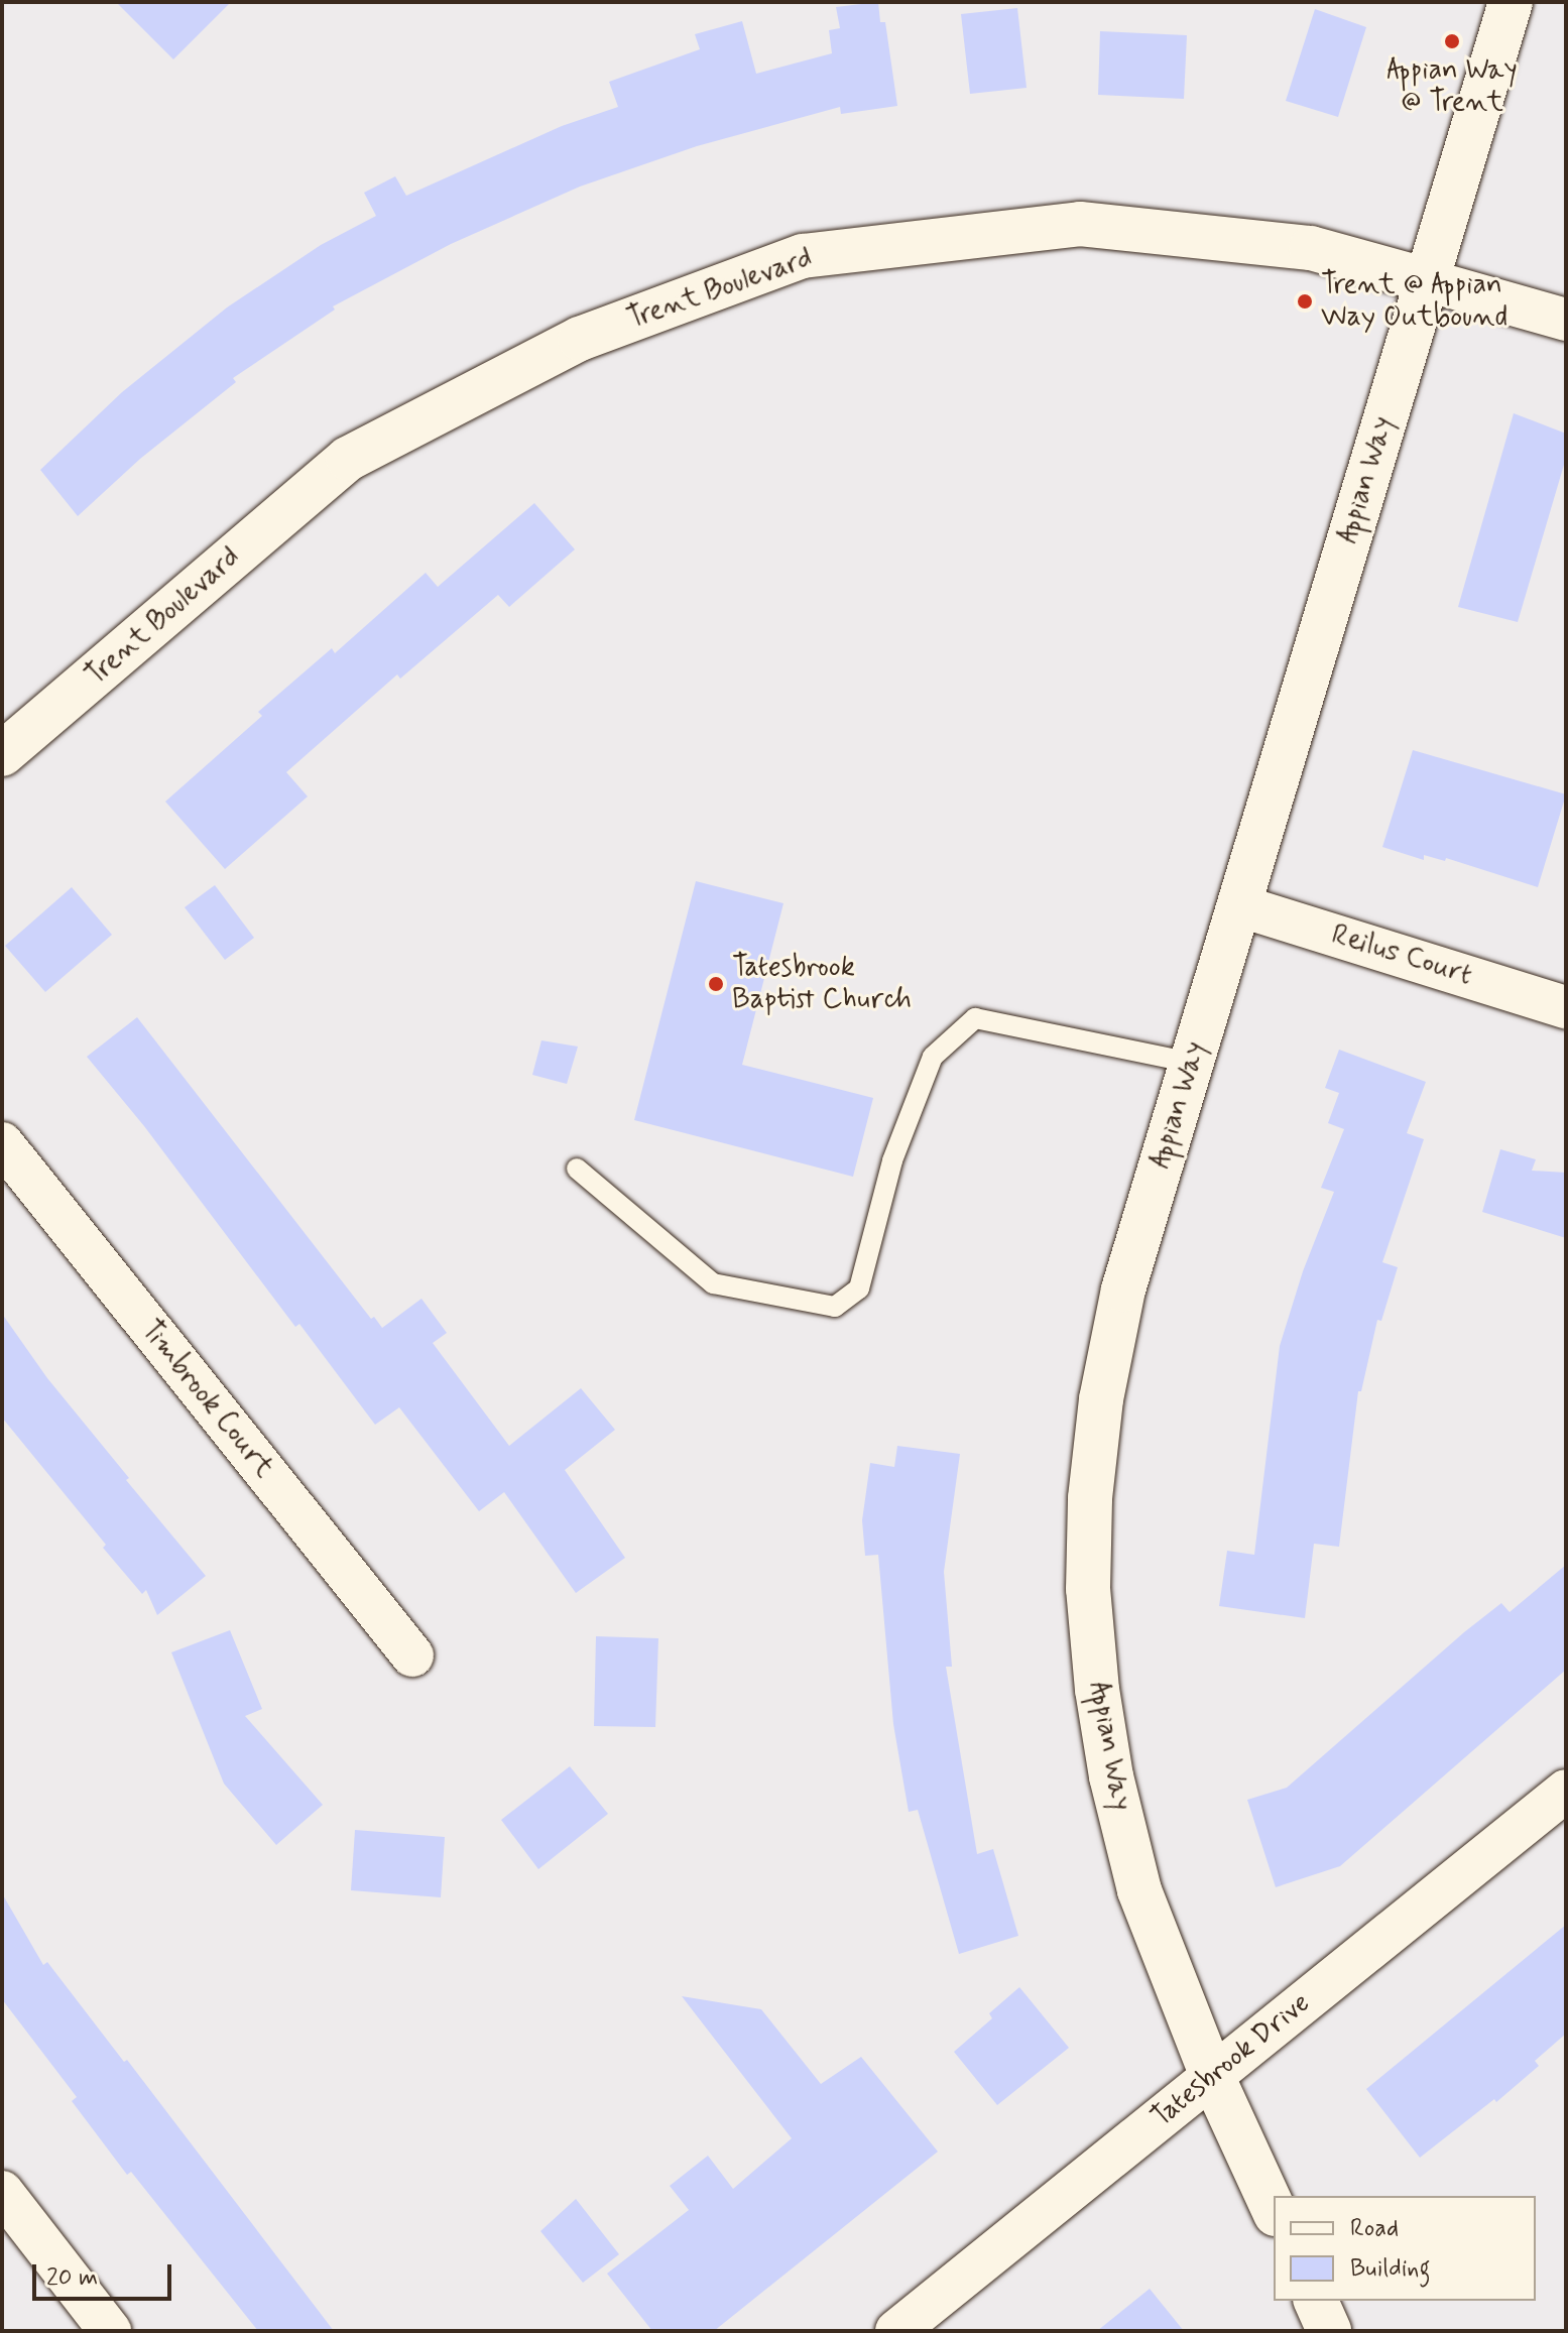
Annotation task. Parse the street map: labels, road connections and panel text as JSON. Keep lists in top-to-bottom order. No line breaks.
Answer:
{"streets":{"street":["Trent Boulevard","Appian Way","Reilus Court","Timbrook Court","Tatesbrook Drive"]},"crossings":[["Trent Boulevard","Appian Way"],["Appian Way","Reilus Court"],["Appian Way","Tatesbrook Drive"]],"places":["Appian Way @ Trent","Trent @ Appian Way Outbound","Tatesbrook Baptist Church"],"legend":["Road","Building"],"scale_bar":"20 m"}
